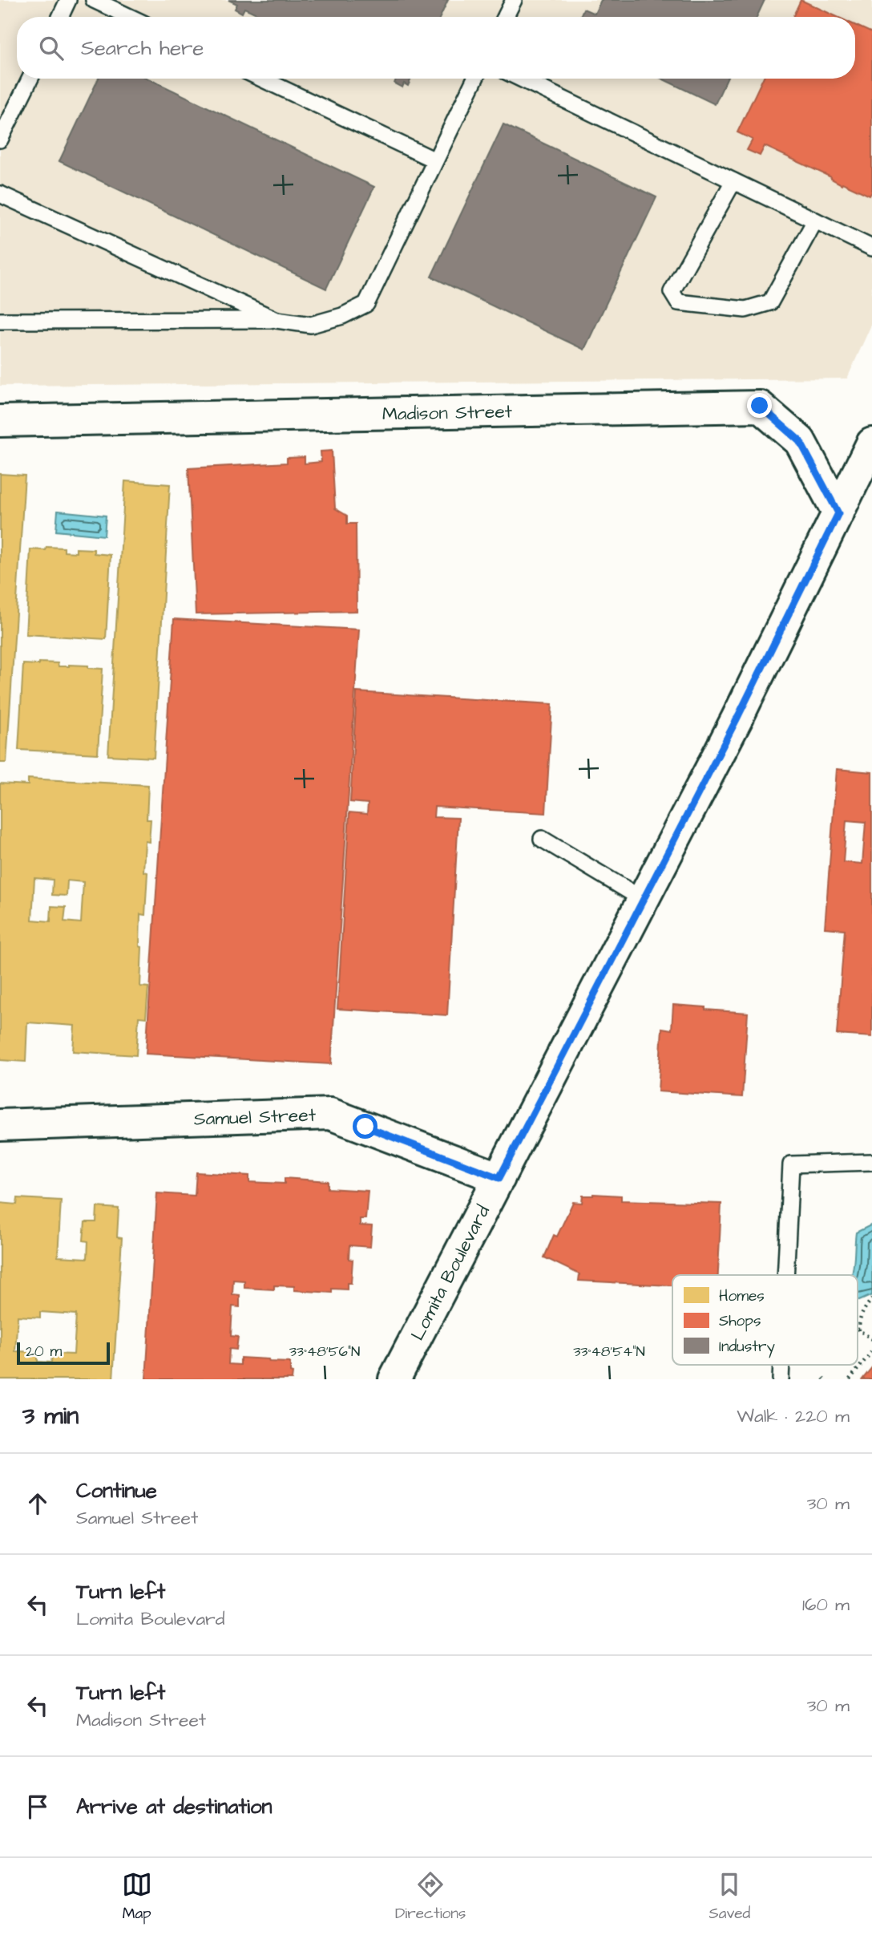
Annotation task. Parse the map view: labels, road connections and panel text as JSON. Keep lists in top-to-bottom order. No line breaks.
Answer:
{"streets":{"street":["Madison Street","Samuel Street","Lomita Boulevard"]},"crossings":[["Madison Street","Lomita Boulevard"],["Samuel Street","Lomita Boulevard"]],"legend":["Homes","Shops","Industry"],"scale_bar":"20 m","page":{"search":"Search here","scale":"20 m","heading":["3 min","Walk · 220 m"],"list":[["Continue","Samuel Street","30 m"],["Turn left","Lomita Boulevard","160 m"],["Turn left","Madison Street","30 m"],"Arrive at destination"],"nav":["Map","Directions","Saved"]},"coordinates":["33°48'56\"N","33°48'54\"N"]}
